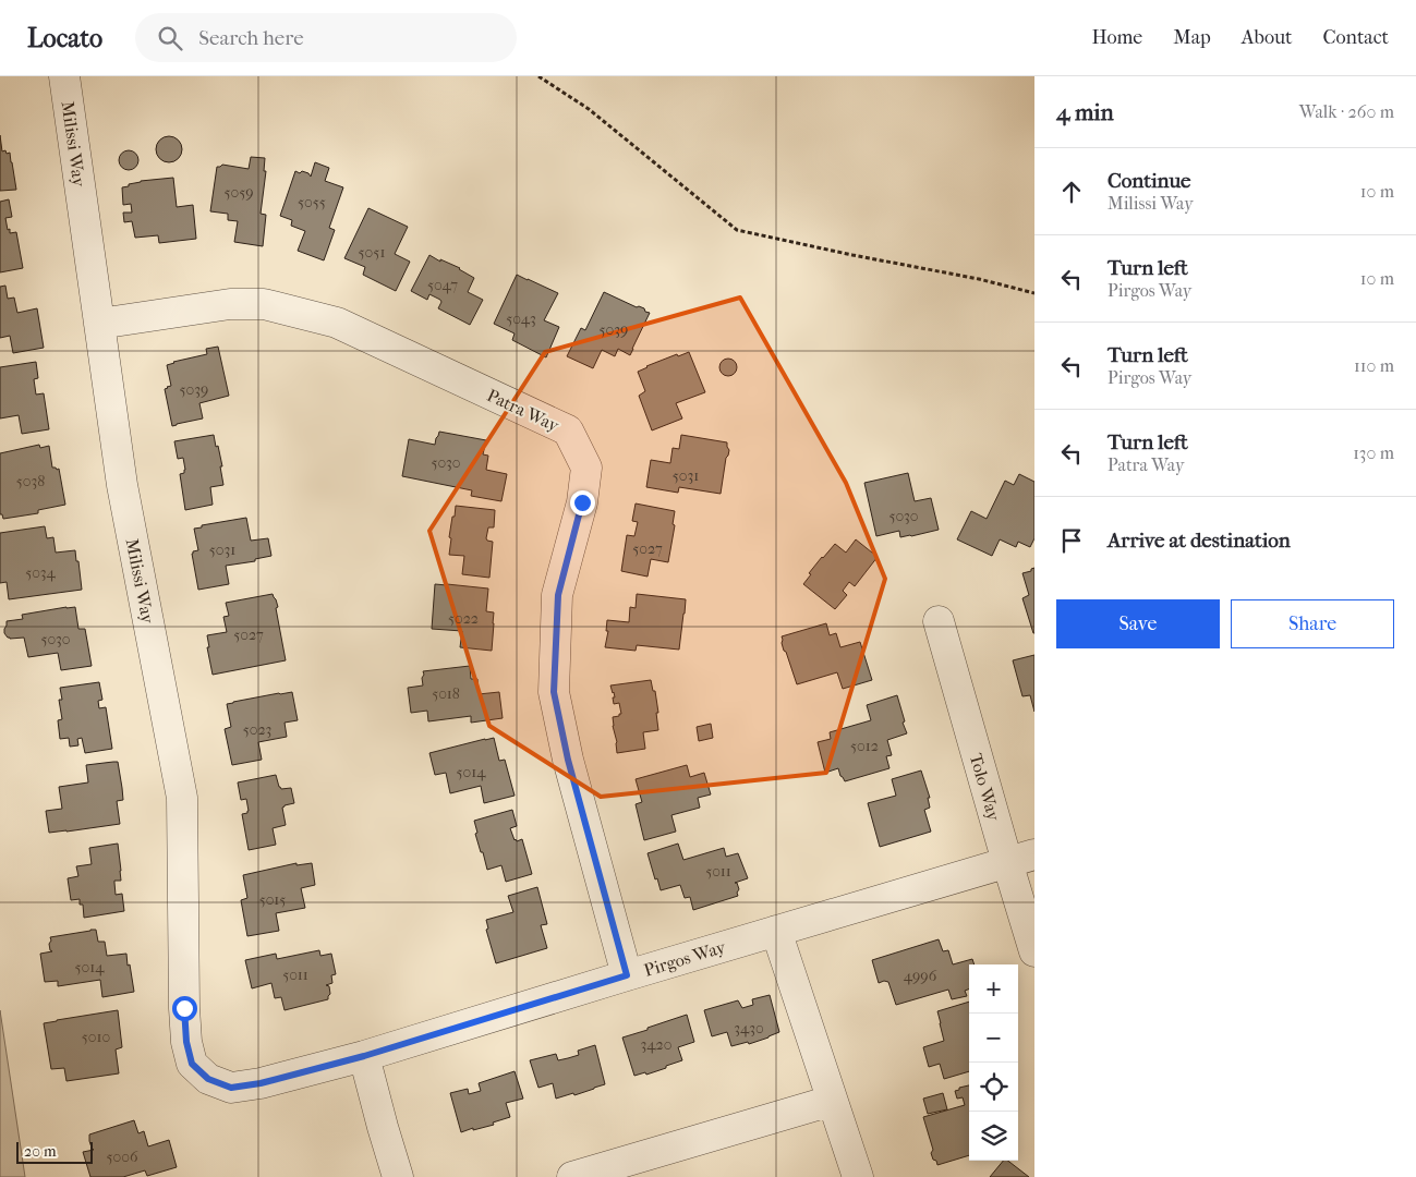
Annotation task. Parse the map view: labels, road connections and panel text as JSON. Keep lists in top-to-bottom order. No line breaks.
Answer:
{"streets":{"street":["Milissi Way","Patra Way","Tolo Way","Pirgos Way"]},"crossings":[["Milissi Way","Patra Way"],["Milissi Way","Pirgos Way"],["Patra Way","Pirgos Way"],["Tolo Way","Pirgos Way"]],"house_numbers":["5059","5055","5051","5047","5043","5039","5039","5030","5031","5038","5030","5027","5031","5034","5022","5027","5030","5018","5023","5012","5014","5011","5015","5014","5011","4996","3430","5010","3420","5006"],"scale_bar":"20 m","page":{"header":"Locato","search":"Search here","nav":["Home","Map","About","Contact"],"heading":["4 min","Walk · 260 m"],"list":[["Continue","Milissi Way","10 m"],["Turn left","Pirgos Way","10 m"],["Turn left","Pirgos Way","110 m"],["Turn left","Patra Way","130 m"],"Arrive at destination"],"buttons":["Save","Share"],"map_buttons":["+","−"],"scale":"20 m"}}
